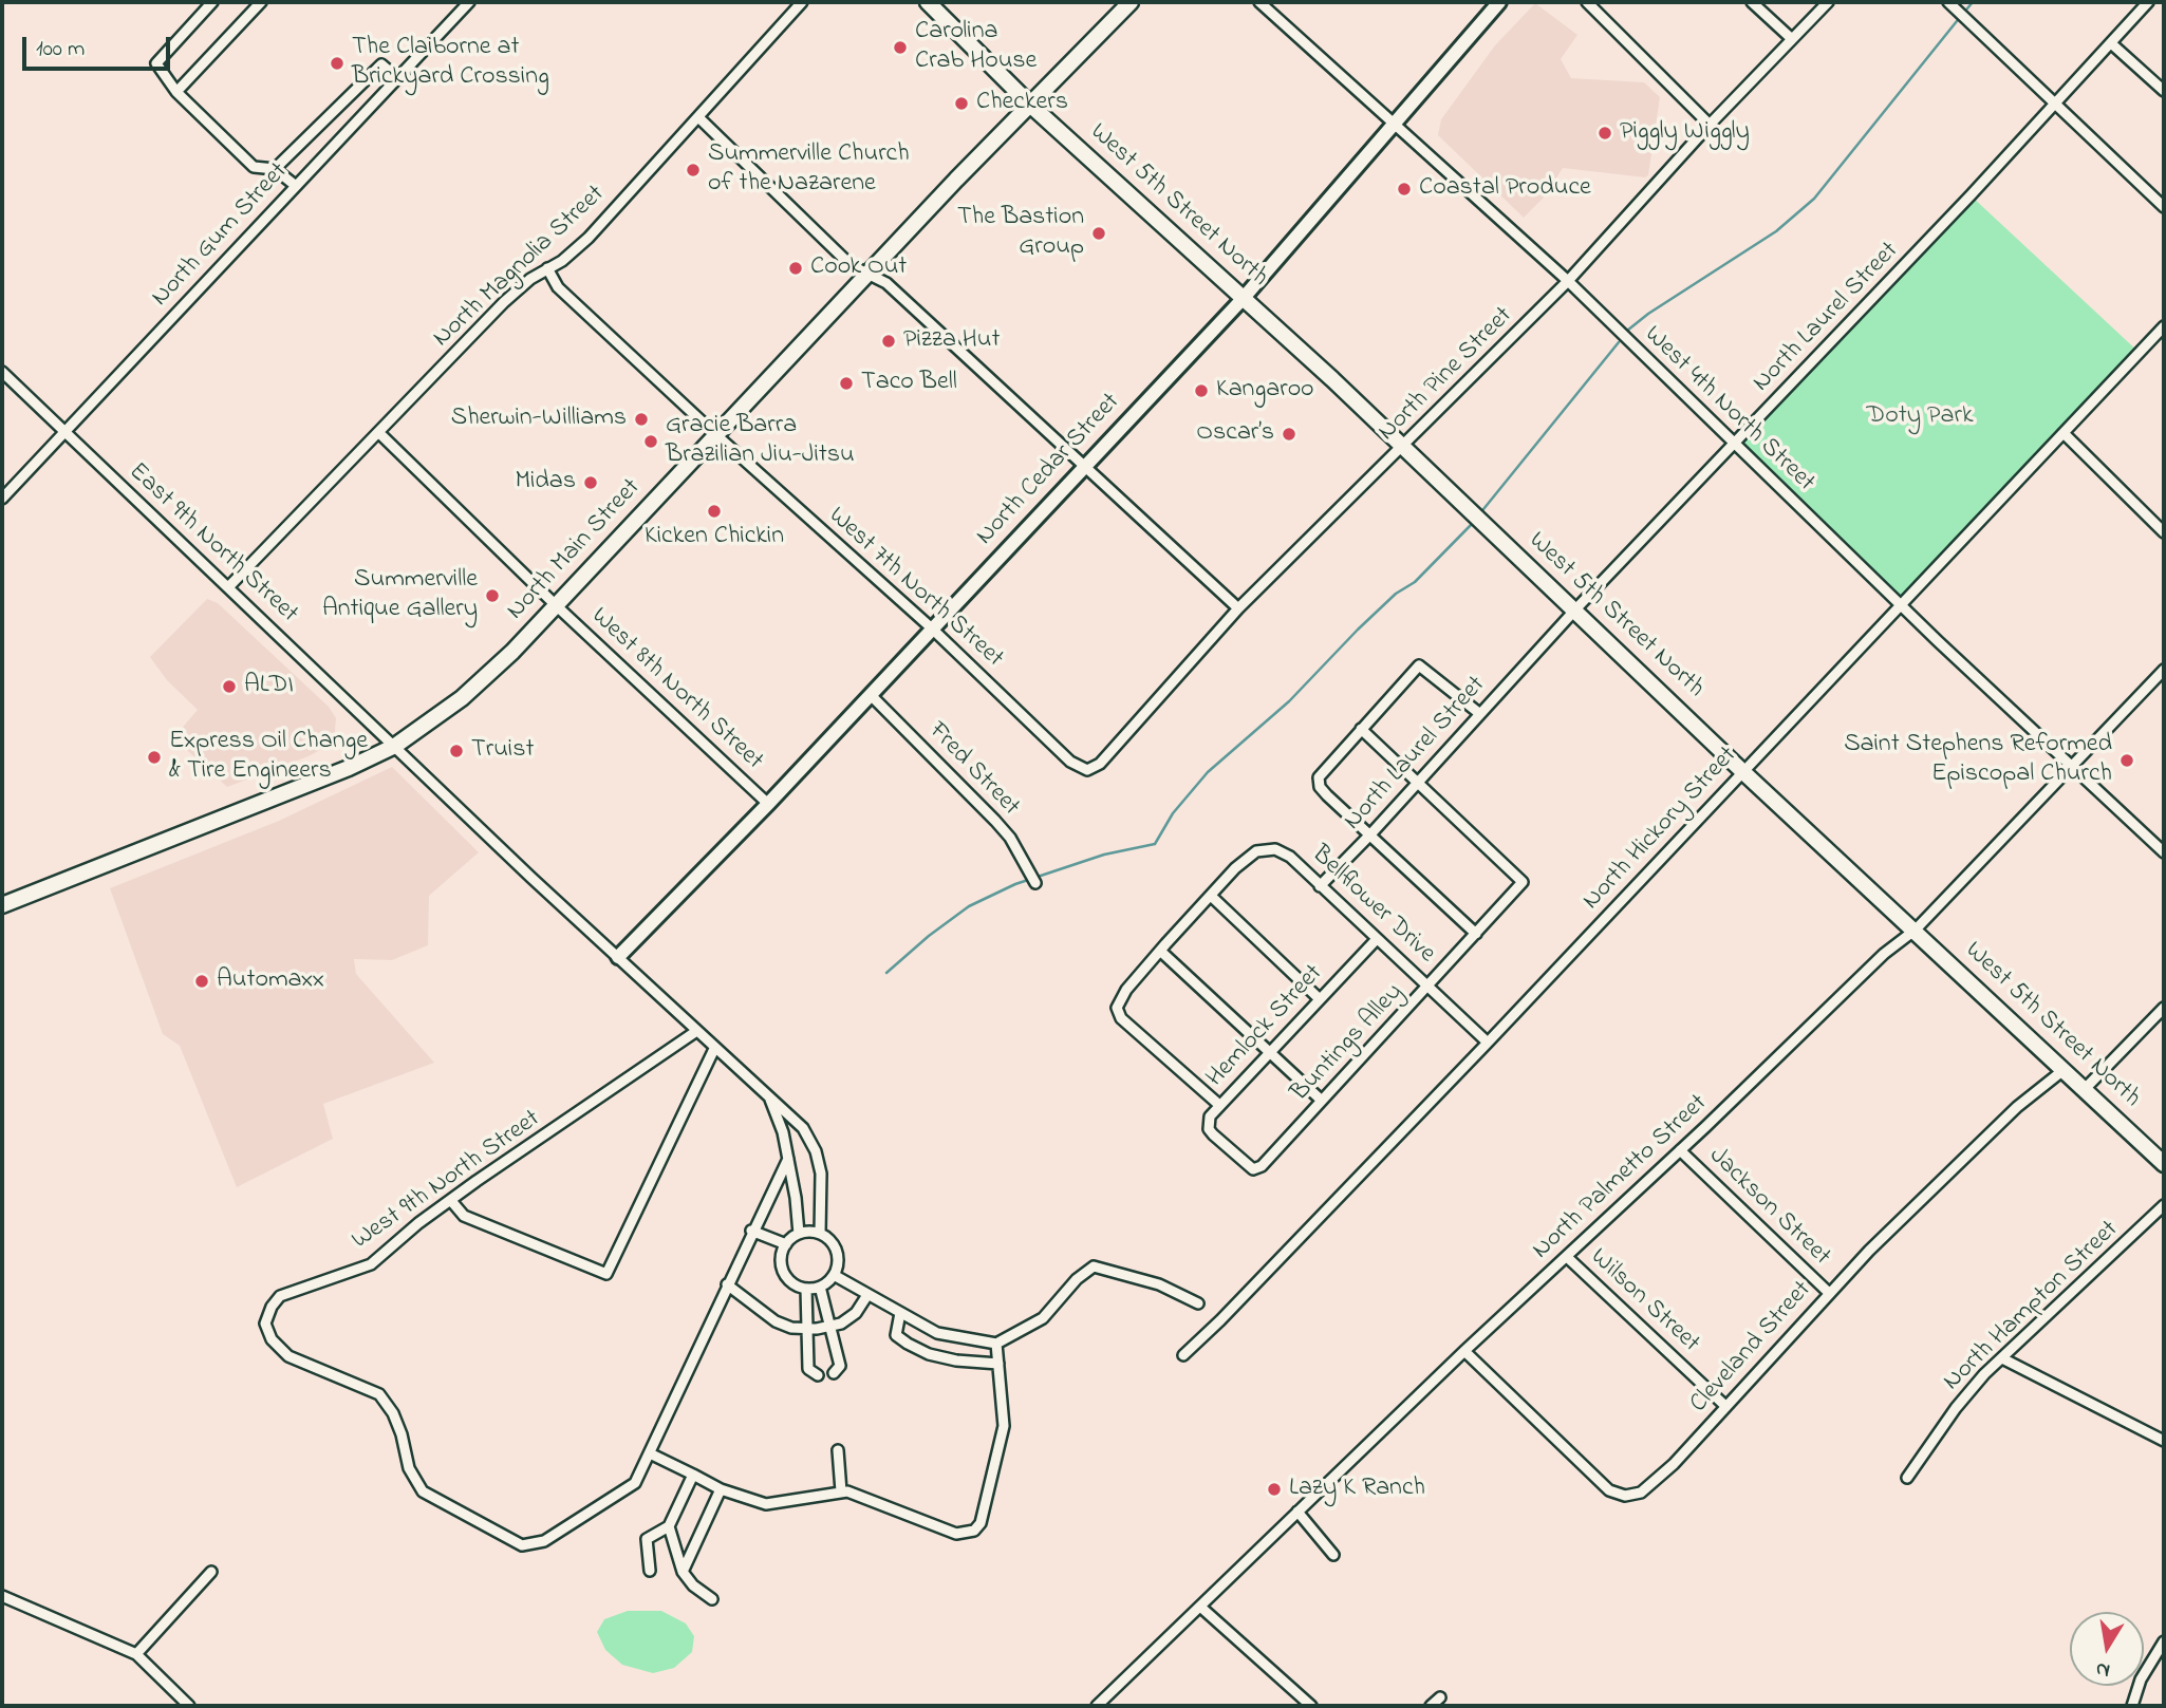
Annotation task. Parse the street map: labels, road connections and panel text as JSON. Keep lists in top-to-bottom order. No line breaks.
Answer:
{"streets":{"main road":["West 5th Street North","North Main Street"],"street":["North Gum Street","North Magnolia Street","North Laurel Street","North Pine Street","West 4th North Street","North Cedar Street","East 9th North Street","West 7th North Street","West 8th North Street","Fred Street","North Hickory Street","Bellflower Drive","Hemlock Street","Buntings Alley","North Palmetto Street","West 9th North Street","Jackson Street","Wilson Street","North Hampton Street","Cleveland Street"]},"crossings":[["West 5th Street North","North Laurel Street"],["West 5th Street North","North Pine Street"],["West 5th Street North","North Cedar Street"],["West 5th Street North","North Main Street"],["West 5th Street North","North Hickory Street"],["West 5th Street North","North Palmetto Street"],["West 5th Street North","Cleveland Street"],["North Gum Street","East 9th North Street"],["North Magnolia Street","East 9th North Street"],["North Magnolia Street","West 7th North Street"],["North Magnolia Street","West 8th North Street"],["North Laurel Street","West 4th North Street"],["North Laurel Street","Bellflower Drive"],["North Laurel Street","Buntings Alley"],["North Pine Street","West 4th North Street"],["North Pine Street","West 7th North Street"],["West 4th North Street","North Cedar Street"],["West 4th North Street","North Hickory Street"],["West 4th North Street","North Palmetto Street"],["North Cedar Street","West 7th North Street"],["North Cedar Street","West 8th North Street"],["North Cedar Street","Fred Street"],["East 9th North Street","North Main Street"],["North Main Street","West 7th North Street"],["North Main Street","West 8th North Street"],["North Hickory Street","Bellflower Drive"],["Bellflower Drive","Hemlock Street"],["Bellflower Drive","Buntings Alley"],["Hemlock Street","Buntings Alley"],["North Palmetto Street","Jackson Street"],["North Palmetto Street","Wilson Street"],["North Palmetto Street","Cleveland Street"],["Jackson Street","Cleveland Street"],["Wilson Street","Cleveland Street"]],"parks":["Doty Park"],"places":["Carolina Crab House","The Claiborne at Brickyard Crossing","Checkers","Piggly Wiggly","Summerville Church of the Nazarene","Coastal Produce","The Bastion Group","Cook Out","Pizza Hut","Taco Bell","Kangaroo","Sherwin-Williams","Oscar’s","Gracie Barra Brazilian Jiu-Jitsu","Midas","Kicken Chickin","Summerville Antique Gallery","ALDI","Truist","Express Oil Change & Tire Engineers","Saint Stephens Reformed Episcopal Church","Automaxx","Lazy K Ranch"],"scale_bar":"100 m","north":"bottom"}
